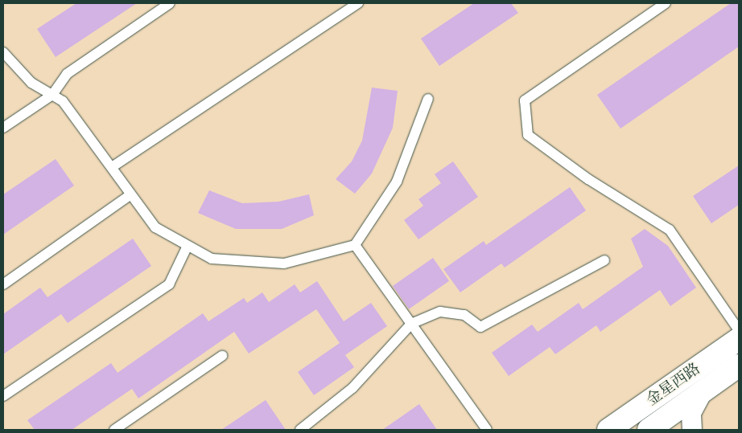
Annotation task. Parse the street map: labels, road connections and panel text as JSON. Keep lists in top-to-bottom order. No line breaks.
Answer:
{"streets":{"main road":["金星西路"]}}
